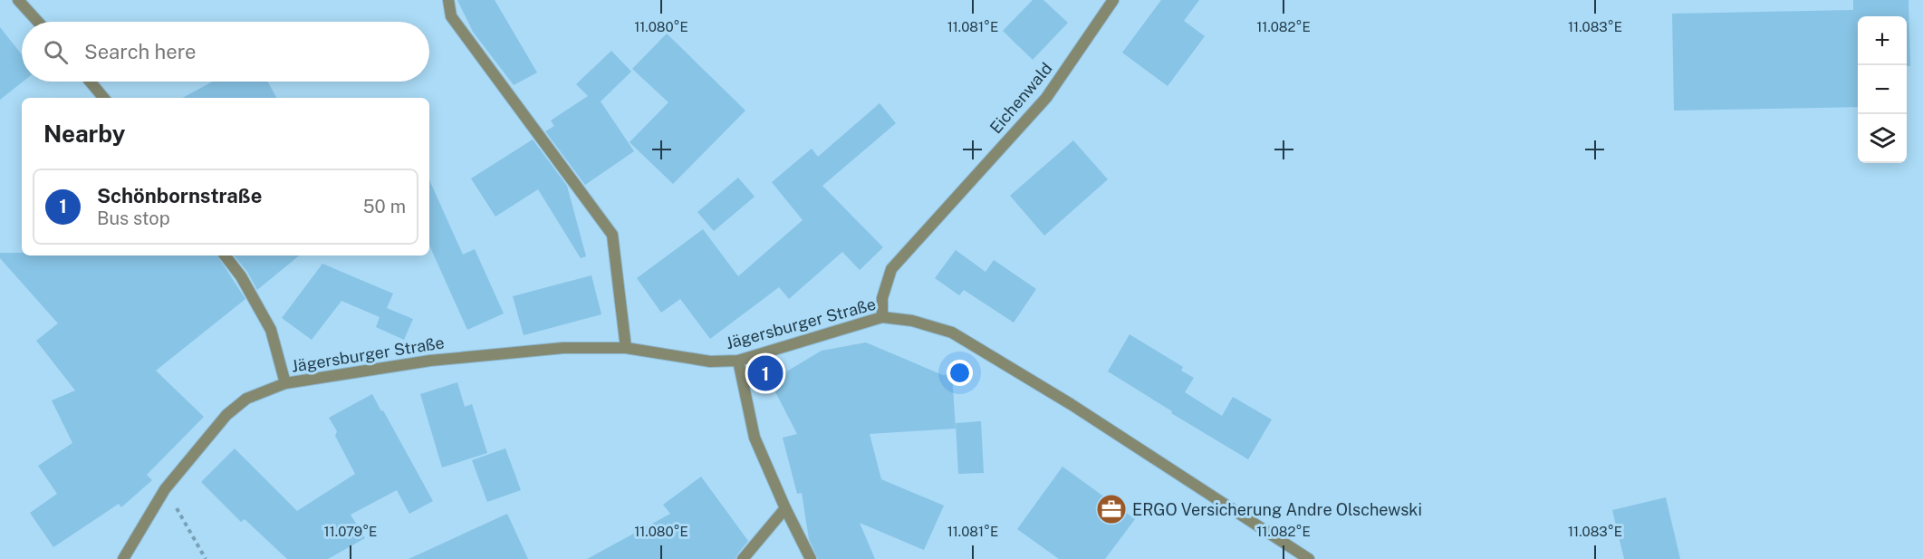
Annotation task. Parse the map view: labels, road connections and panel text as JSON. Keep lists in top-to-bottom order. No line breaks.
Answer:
{"streets":{"street":["Eichenwald","Jägersburger Straße"]},"crossings":[["Eichenwald","Jägersburger Straße"]],"places":{"office":["ERGO Versicherung Andre Olschewski"]},"page":{"map_buttons":["+","−"],"search":"Search here","heading":"Nearby","list":[{"mark":"1","name":"Schönbornstraße","note":"Bus stop","value":"50 m"}],"pins":"1"},"coordinates":["11.080°E","11.081°E","11.082°E","11.083°E","11.079°E"]}
